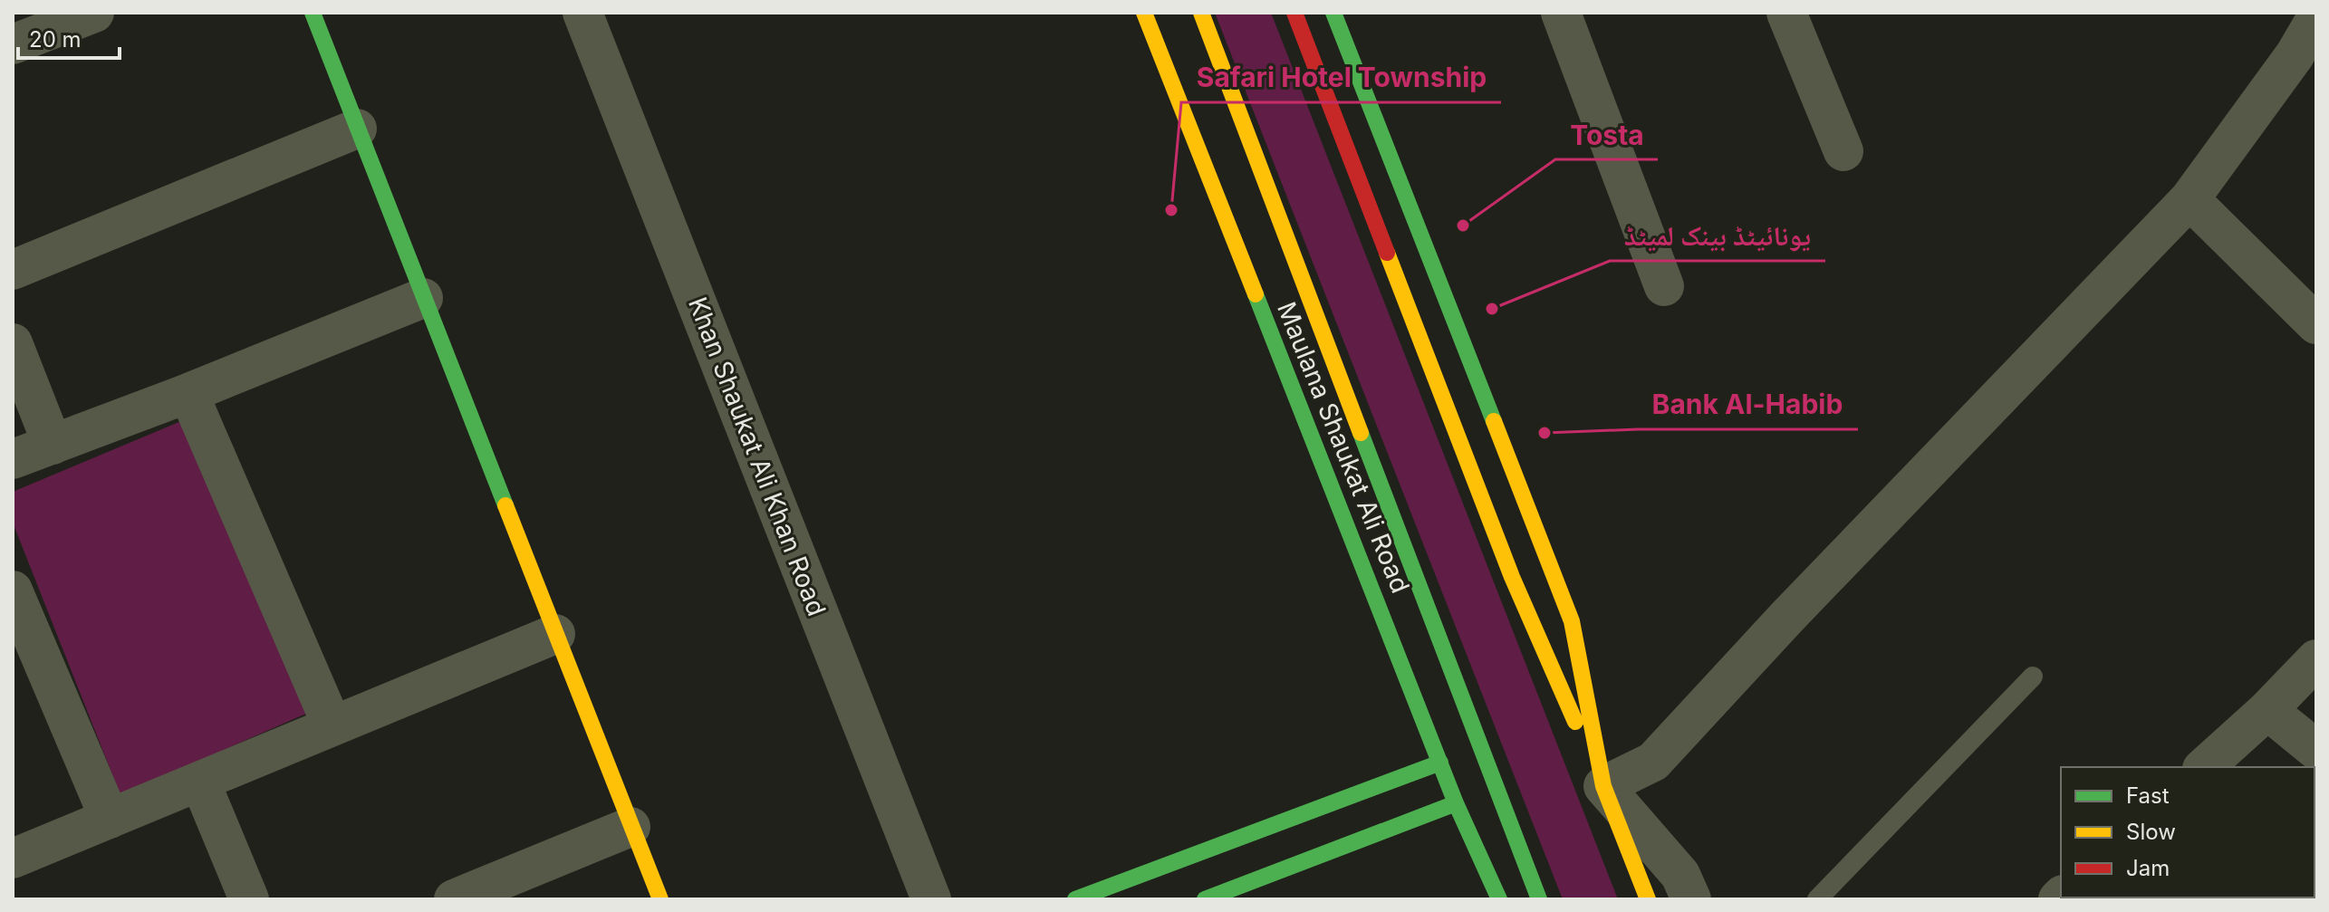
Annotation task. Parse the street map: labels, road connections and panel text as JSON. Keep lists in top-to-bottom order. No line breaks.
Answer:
{"streets":{"main road":["Maulana Shaukat Ali Road"],"street":["Khan Shaukat Ali Khan Road"]},"places":["Safari Hotel Township","Tosta","یونائیٹڈ بینک لمیٹڈ","Bank Al-Habib"],"legend":["Fast","Slow","Jam"],"scale_bar":"20 m"}
